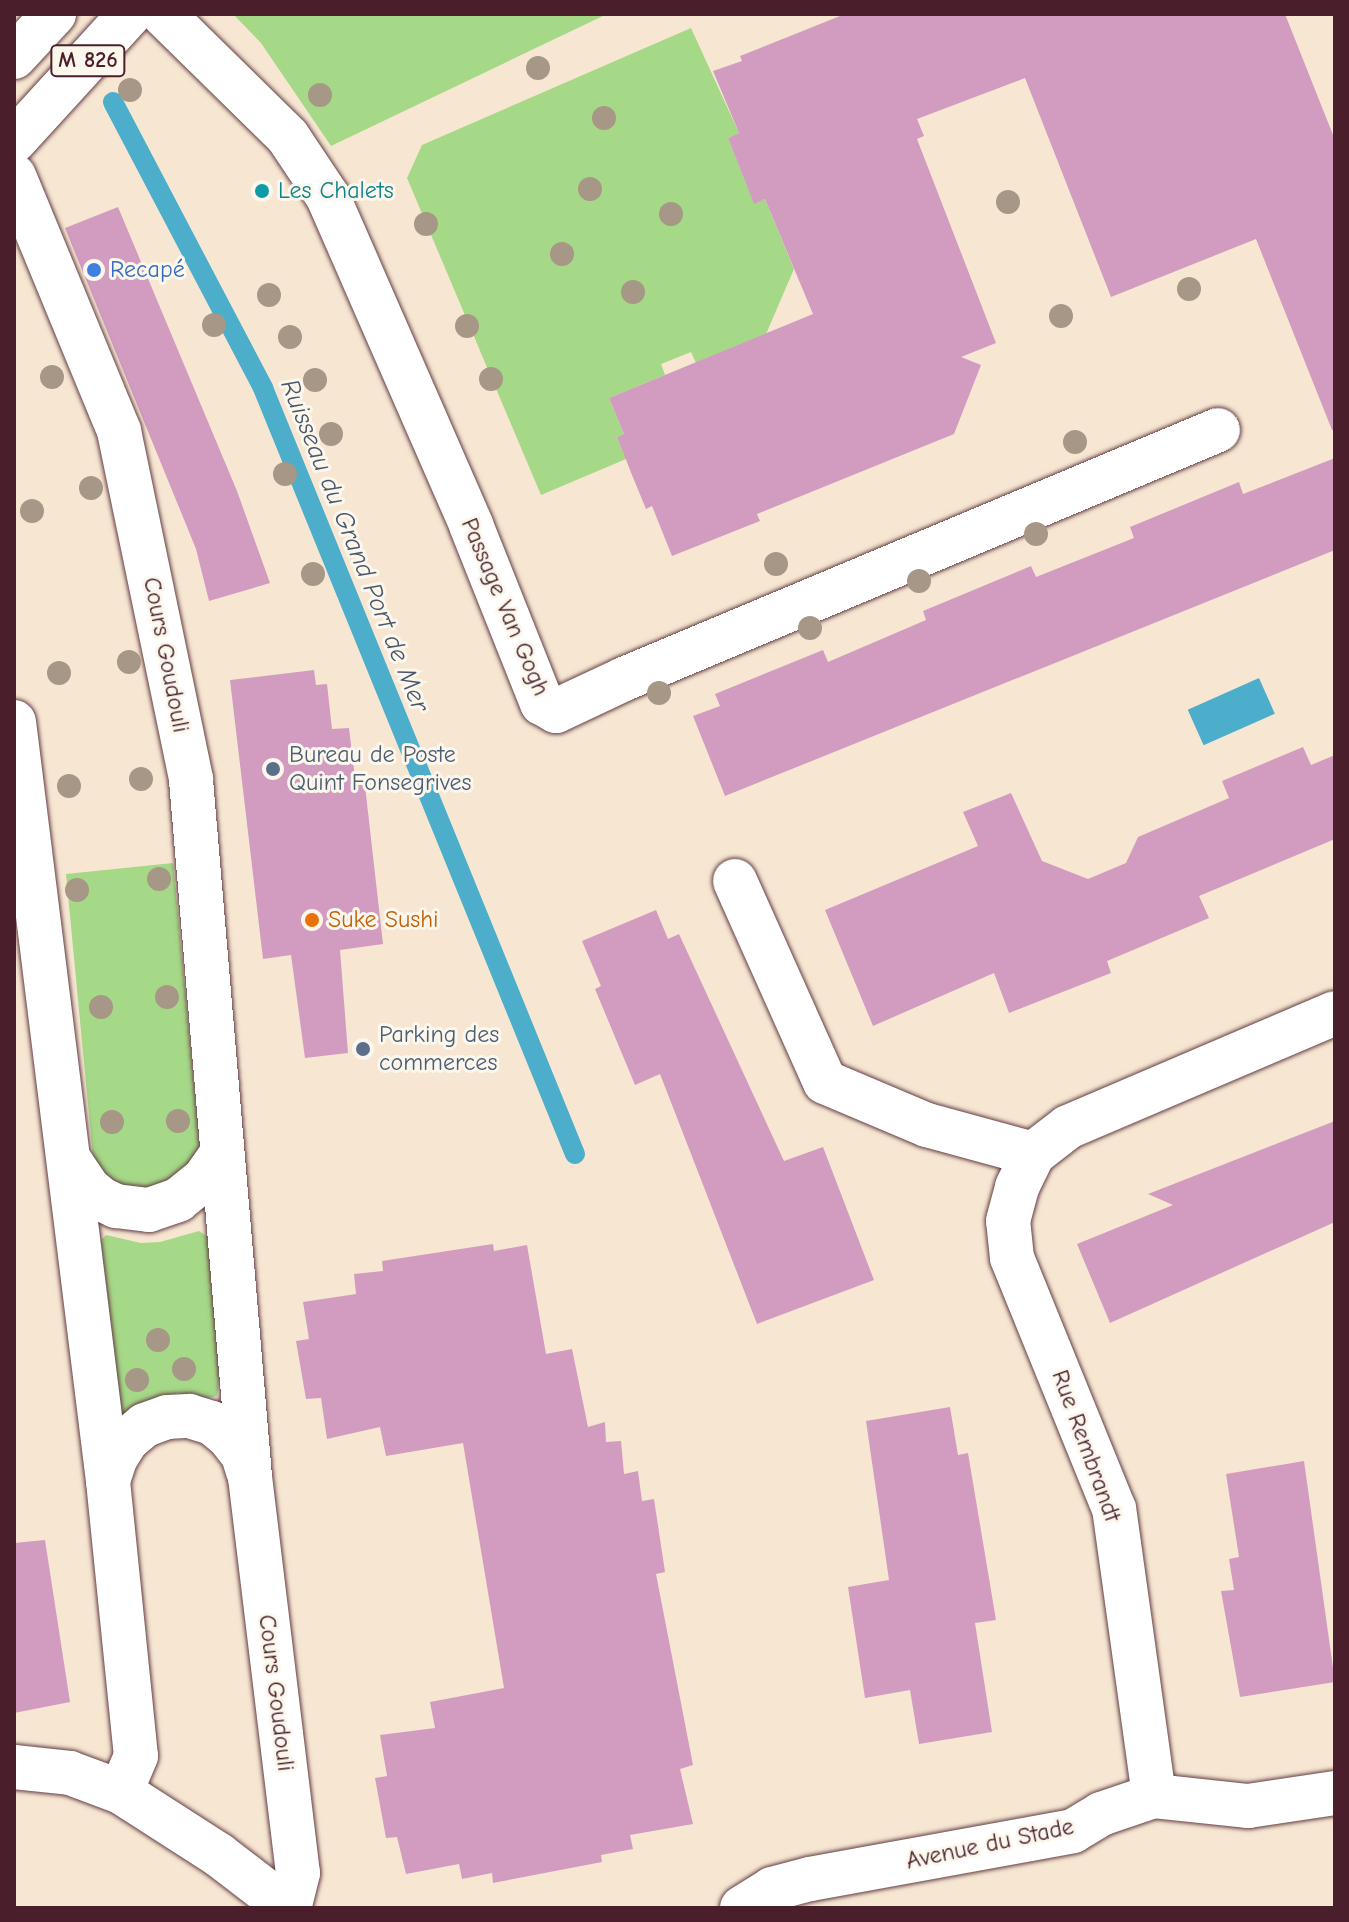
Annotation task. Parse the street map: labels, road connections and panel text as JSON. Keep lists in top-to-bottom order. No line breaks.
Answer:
{"streets":{"street":["M 826","Passage Van Gogh","Cours Goudouli","Rue Rembrandt","Avenue du Stade"]},"crossings":[["Rue Rembrandt","Avenue du Stade"]],"water":["Ruisseau du Grand Port de Mer"],"places":["Les Chalets","Recapé","Bureau de Poste Quint Fonsegrives","Suke Sushi","Parking des commerces"]}
